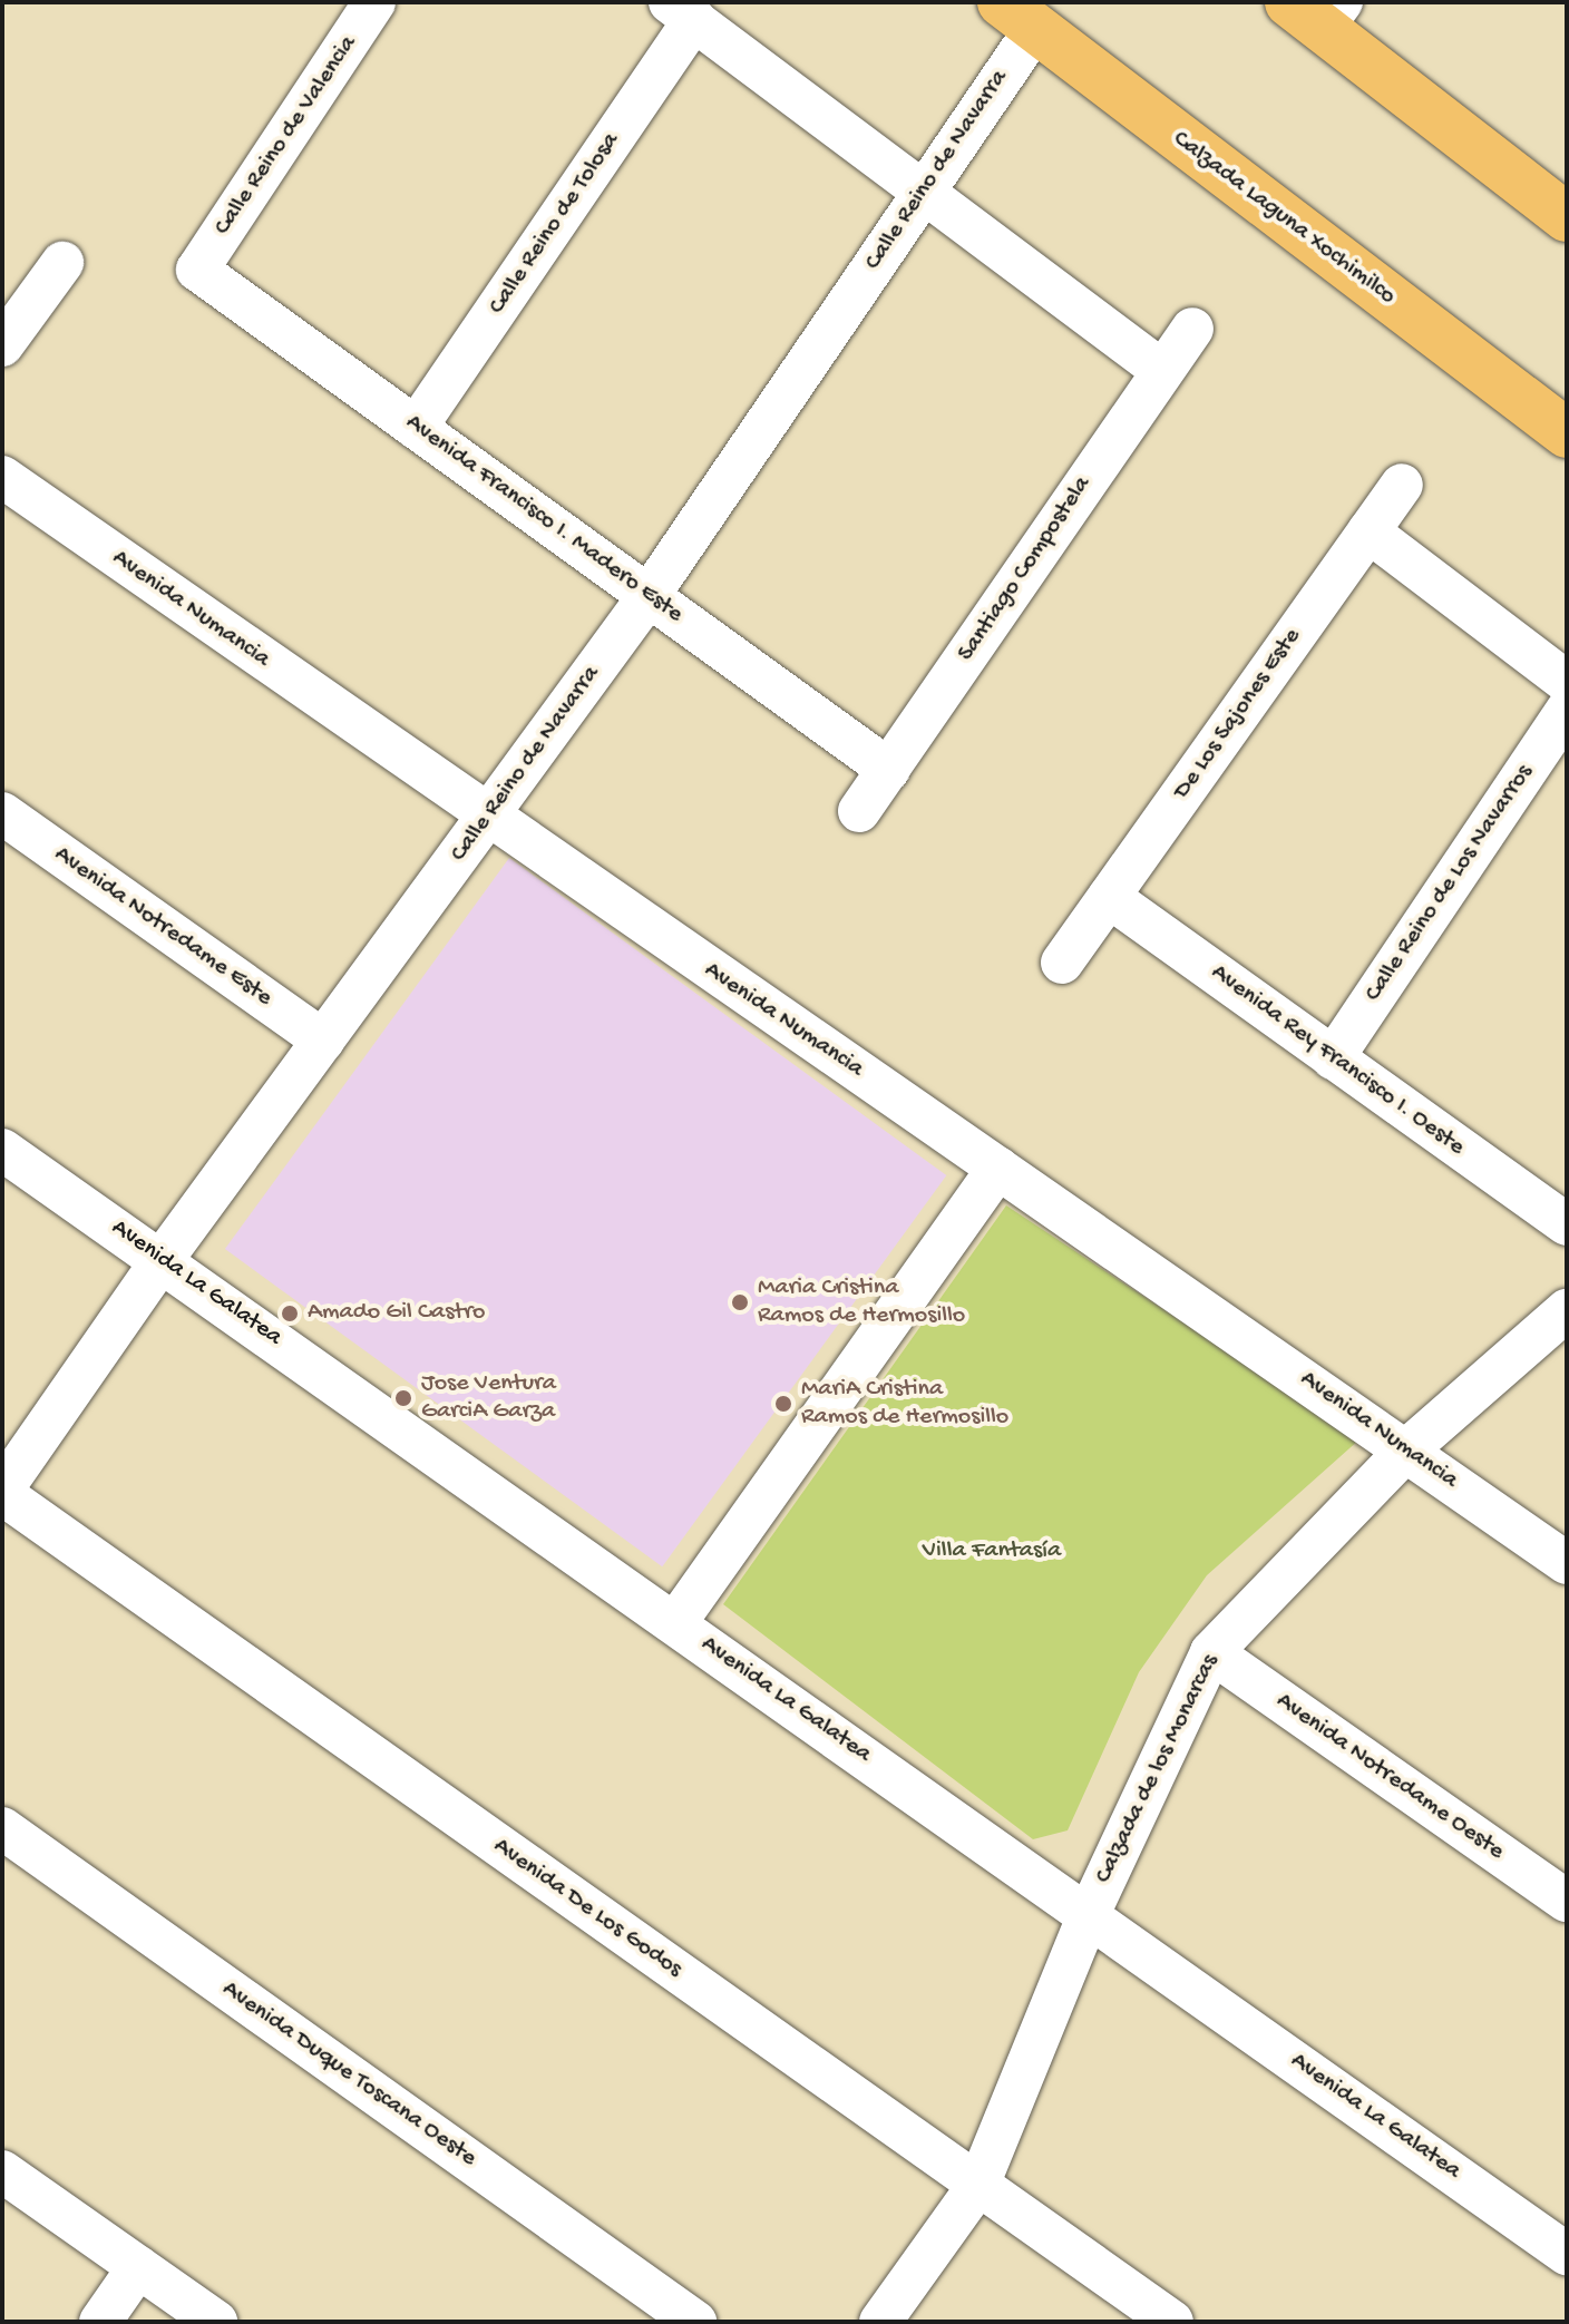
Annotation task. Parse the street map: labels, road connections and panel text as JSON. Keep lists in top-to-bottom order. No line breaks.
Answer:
{"streets":{"main road":["Calzada Laguna Xochimilco"],"street":["Calle Reino de Valencia","Calle Reino de Navarra","Calle Reino de Tolosa","Avenida Francisco I. Madero Este","Santiago Compostela","Avenida Numancia","De Los Sajones Este","Calle Reino de Los Navarros","Avenida Notredame Este","Avenida Rey Francisco I. Oeste","Avenida La Galatea","Calzada de los Monarcas","Avenida Notredame Oeste","Avenida De Los Godos","Avenida Duque Toscana Oeste"]},"crossings":[["Calle Reino de Valencia","Avenida Francisco I. Madero Este"],["Calle Reino de Navarra","Calzada Laguna Xochimilco"],["Calle Reino de Navarra","Avenida Francisco I. Madero Este"],["Calle Reino de Navarra","Avenida Numancia"],["Calle Reino de Navarra","Avenida Notredame Este"],["Calle Reino de Navarra","Avenida La Galatea"],["Calle Reino de Navarra","Avenida De Los Godos"],["Calle Reino de Tolosa","Avenida Francisco I. Madero Este"],["Avenida Francisco I. Madero Este","Santiago Compostela"],["Avenida Numancia","Calzada de los Monarcas"],["De Los Sajones Este","Avenida Rey Francisco I. Oeste"],["Calle Reino de Los Navarros","Avenida Rey Francisco I. Oeste"],["Avenida La Galatea","Calzada de los Monarcas"],["Calzada de los Monarcas","Avenida Notredame Oeste"],["Calzada de los Monarcas","Avenida De Los Godos"]],"parks":["Villa Fantasía"],"places":["Maria Cristina Ramos de Hermosillo","Amado Gil Castro","Jose Ventura GarciA Garza","MariA Cristina Ramos de Hermosillo"]}
